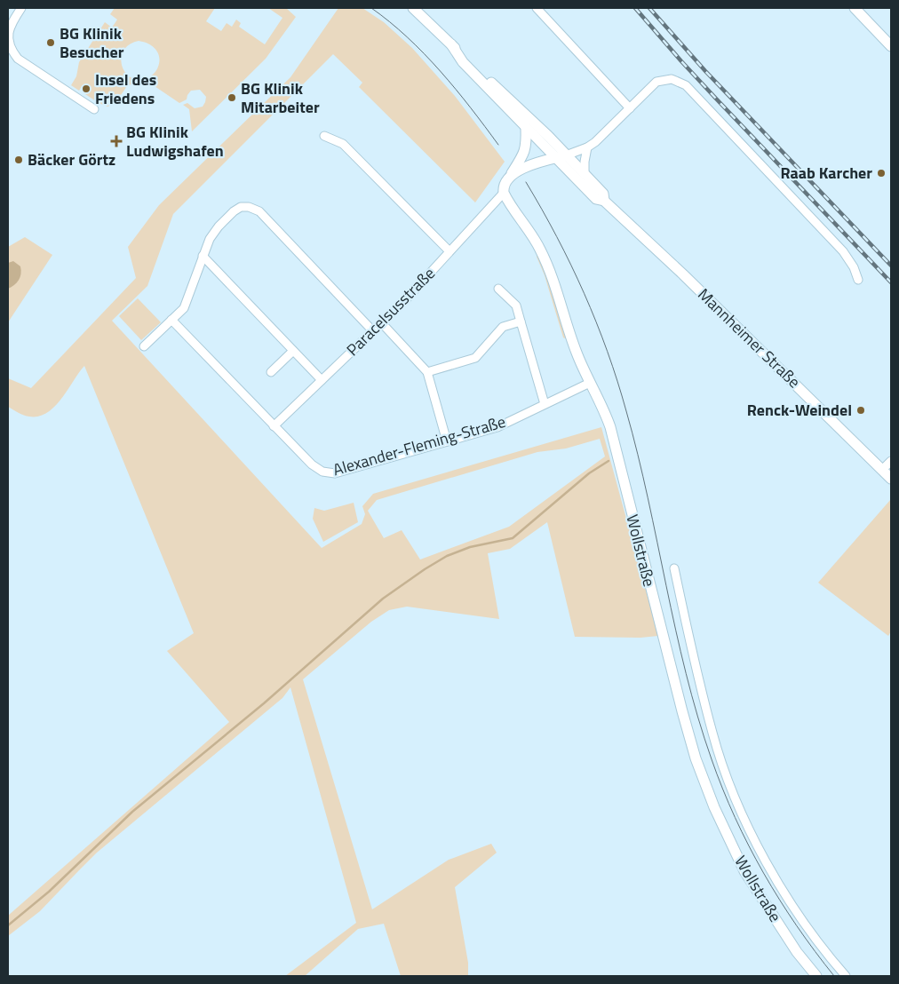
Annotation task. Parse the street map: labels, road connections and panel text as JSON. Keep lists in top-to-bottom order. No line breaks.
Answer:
{"streets":{"street":["Paracelsusstraße","Mannheimer Straße","Alexander-Fleming-Straße","Wollstraße"]},"crossings":[["Paracelsusstraße","Alexander-Fleming-Straße"],["Paracelsusstraße","Wollstraße"],["Alexander-Fleming-Straße","Wollstraße"]],"places":{"other":["BG Klinik Besucher","Insel des Friedens","BG Klinik Mitarbeiter","Bäcker Görtz","Raab Karcher","Renck-Weindel"],"health":["BG Klinik Ludwigshafen"]}}
